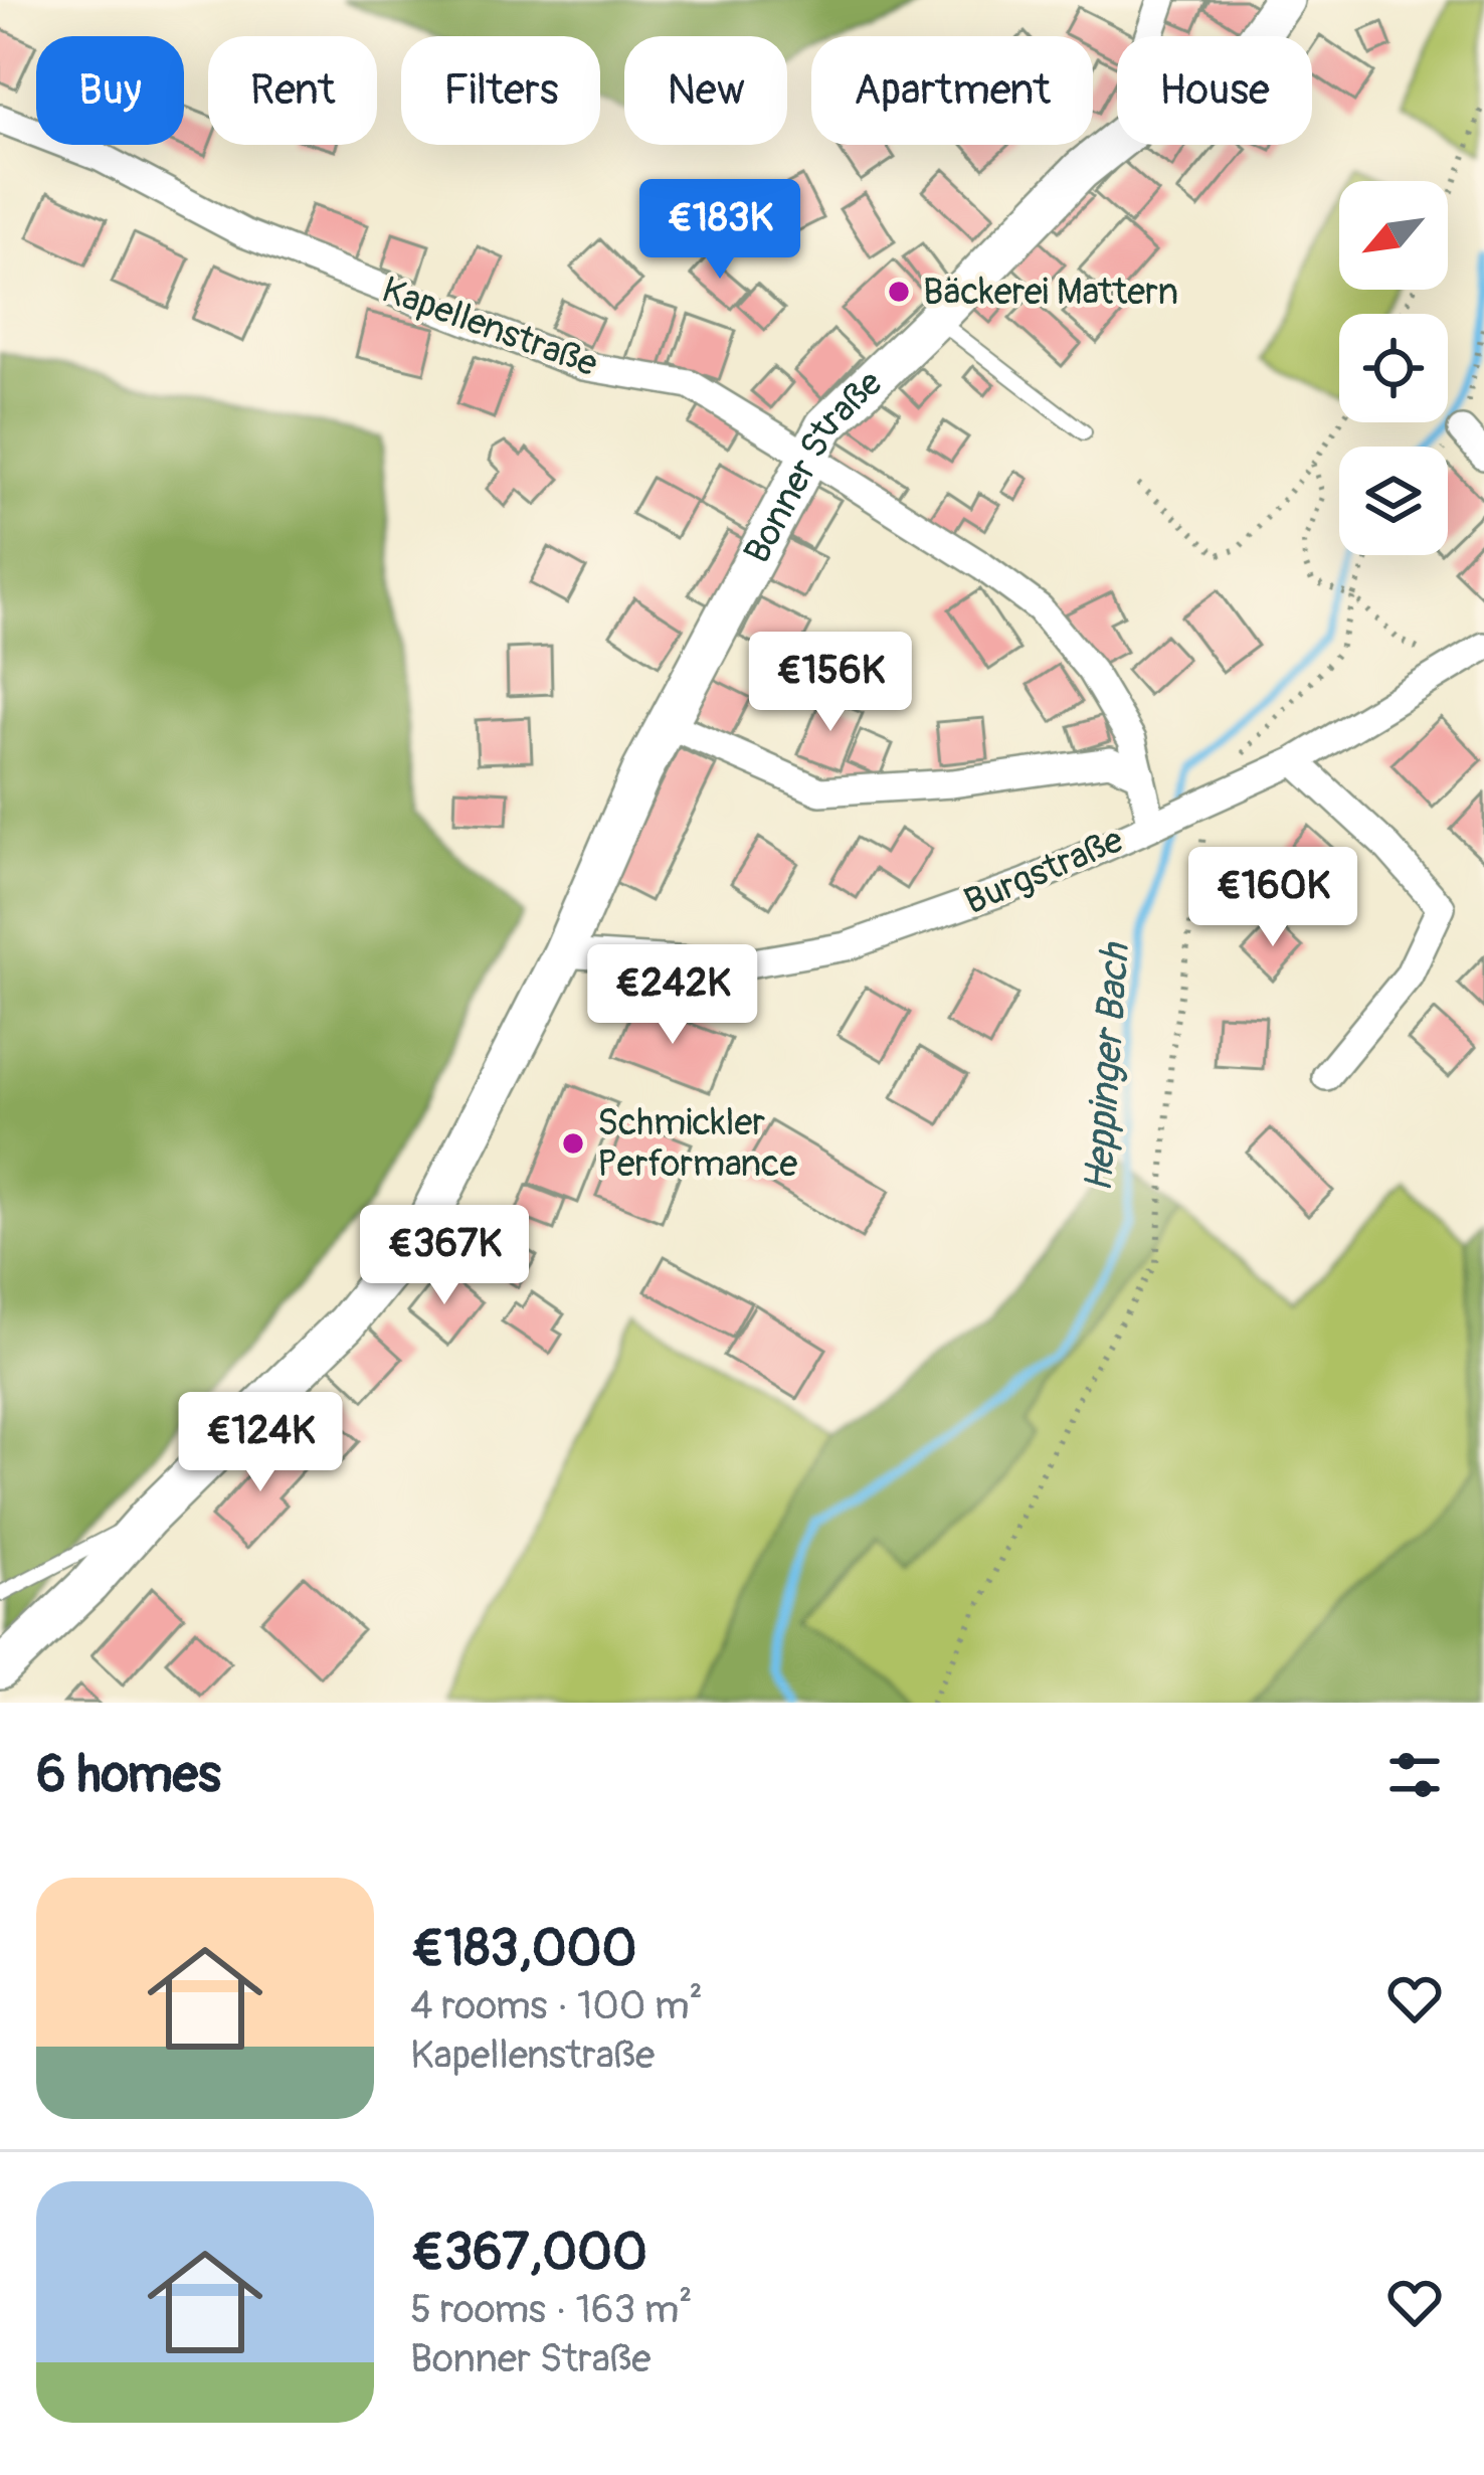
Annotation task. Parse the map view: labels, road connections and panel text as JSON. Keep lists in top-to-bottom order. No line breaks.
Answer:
{"streets":{"main road":["Bonner Straße"],"street":["Kapellenstraße","Burgstraße"]},"crossings":[["Kapellenstraße","Bonner Straße"],["Kapellenstraße","Burgstraße"],["Bonner Straße","Burgstraße"]],"water":["Heppinger Bach"],"places":["Bäckerei Mattern","Schmickler Performance"],"north":"bottom left","page":{"chip":["Buy","Rent","Filters","New","Apartment","House"],"price":["€183K","€156K","€160K","€242K","€367K","€124K"],"heading":"6 homes","list":[{"name":"€183,000","note":"4 rooms · 100 m² · Kapellenstraße"},{"name":"€367,000","note":"5 rooms · 163 m² · Bonner Straße"}]}}
